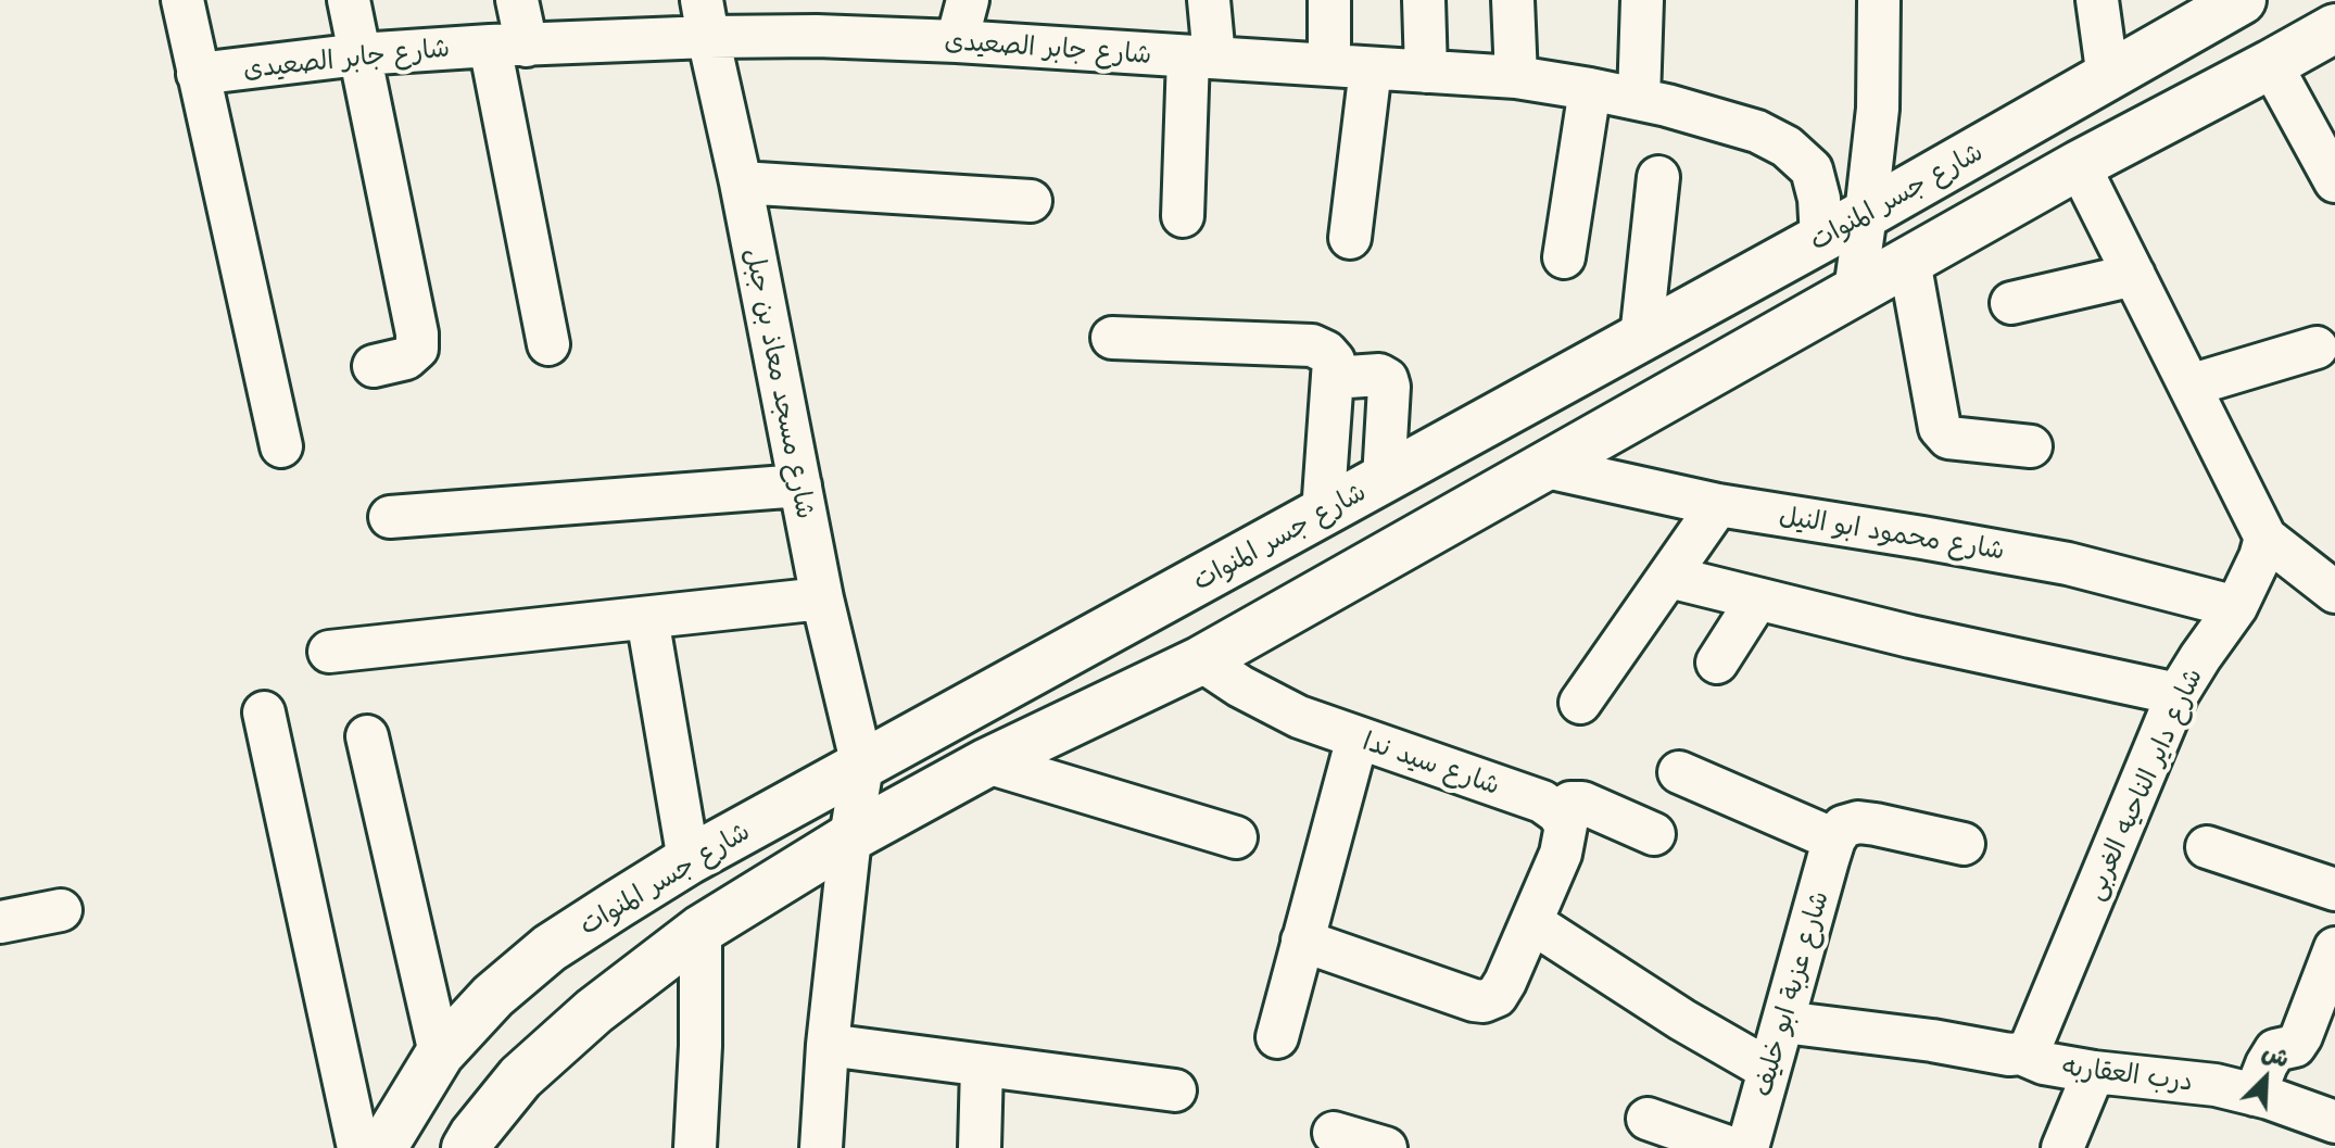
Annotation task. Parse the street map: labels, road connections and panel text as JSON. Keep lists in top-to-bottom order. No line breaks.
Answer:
{"streets":{"street":["شارع جابر الصعيدى","شارع جسر المنوات","شارع مسجد معاذ بن جبل","شارع محمود ابو النيل","شارع سيد ندا","شارع داير الناحيه الغربى","شارع عزبة ابو خليف","درب العقاربه"]},"crossings":[["شارع جابر الصعيدى","شارع جسر المنوات"],["شارع جابر الصعيدى","شارع مسجد معاذ بن جبل"],["شارع جسر المنوات","شارع مسجد معاذ بن جبل"],["شارع محمود ابو النيل","شارع داير الناحيه الغربى"],["شارع داير الناحيه الغربى","درب العقاربه"]],"north":"top right"}
